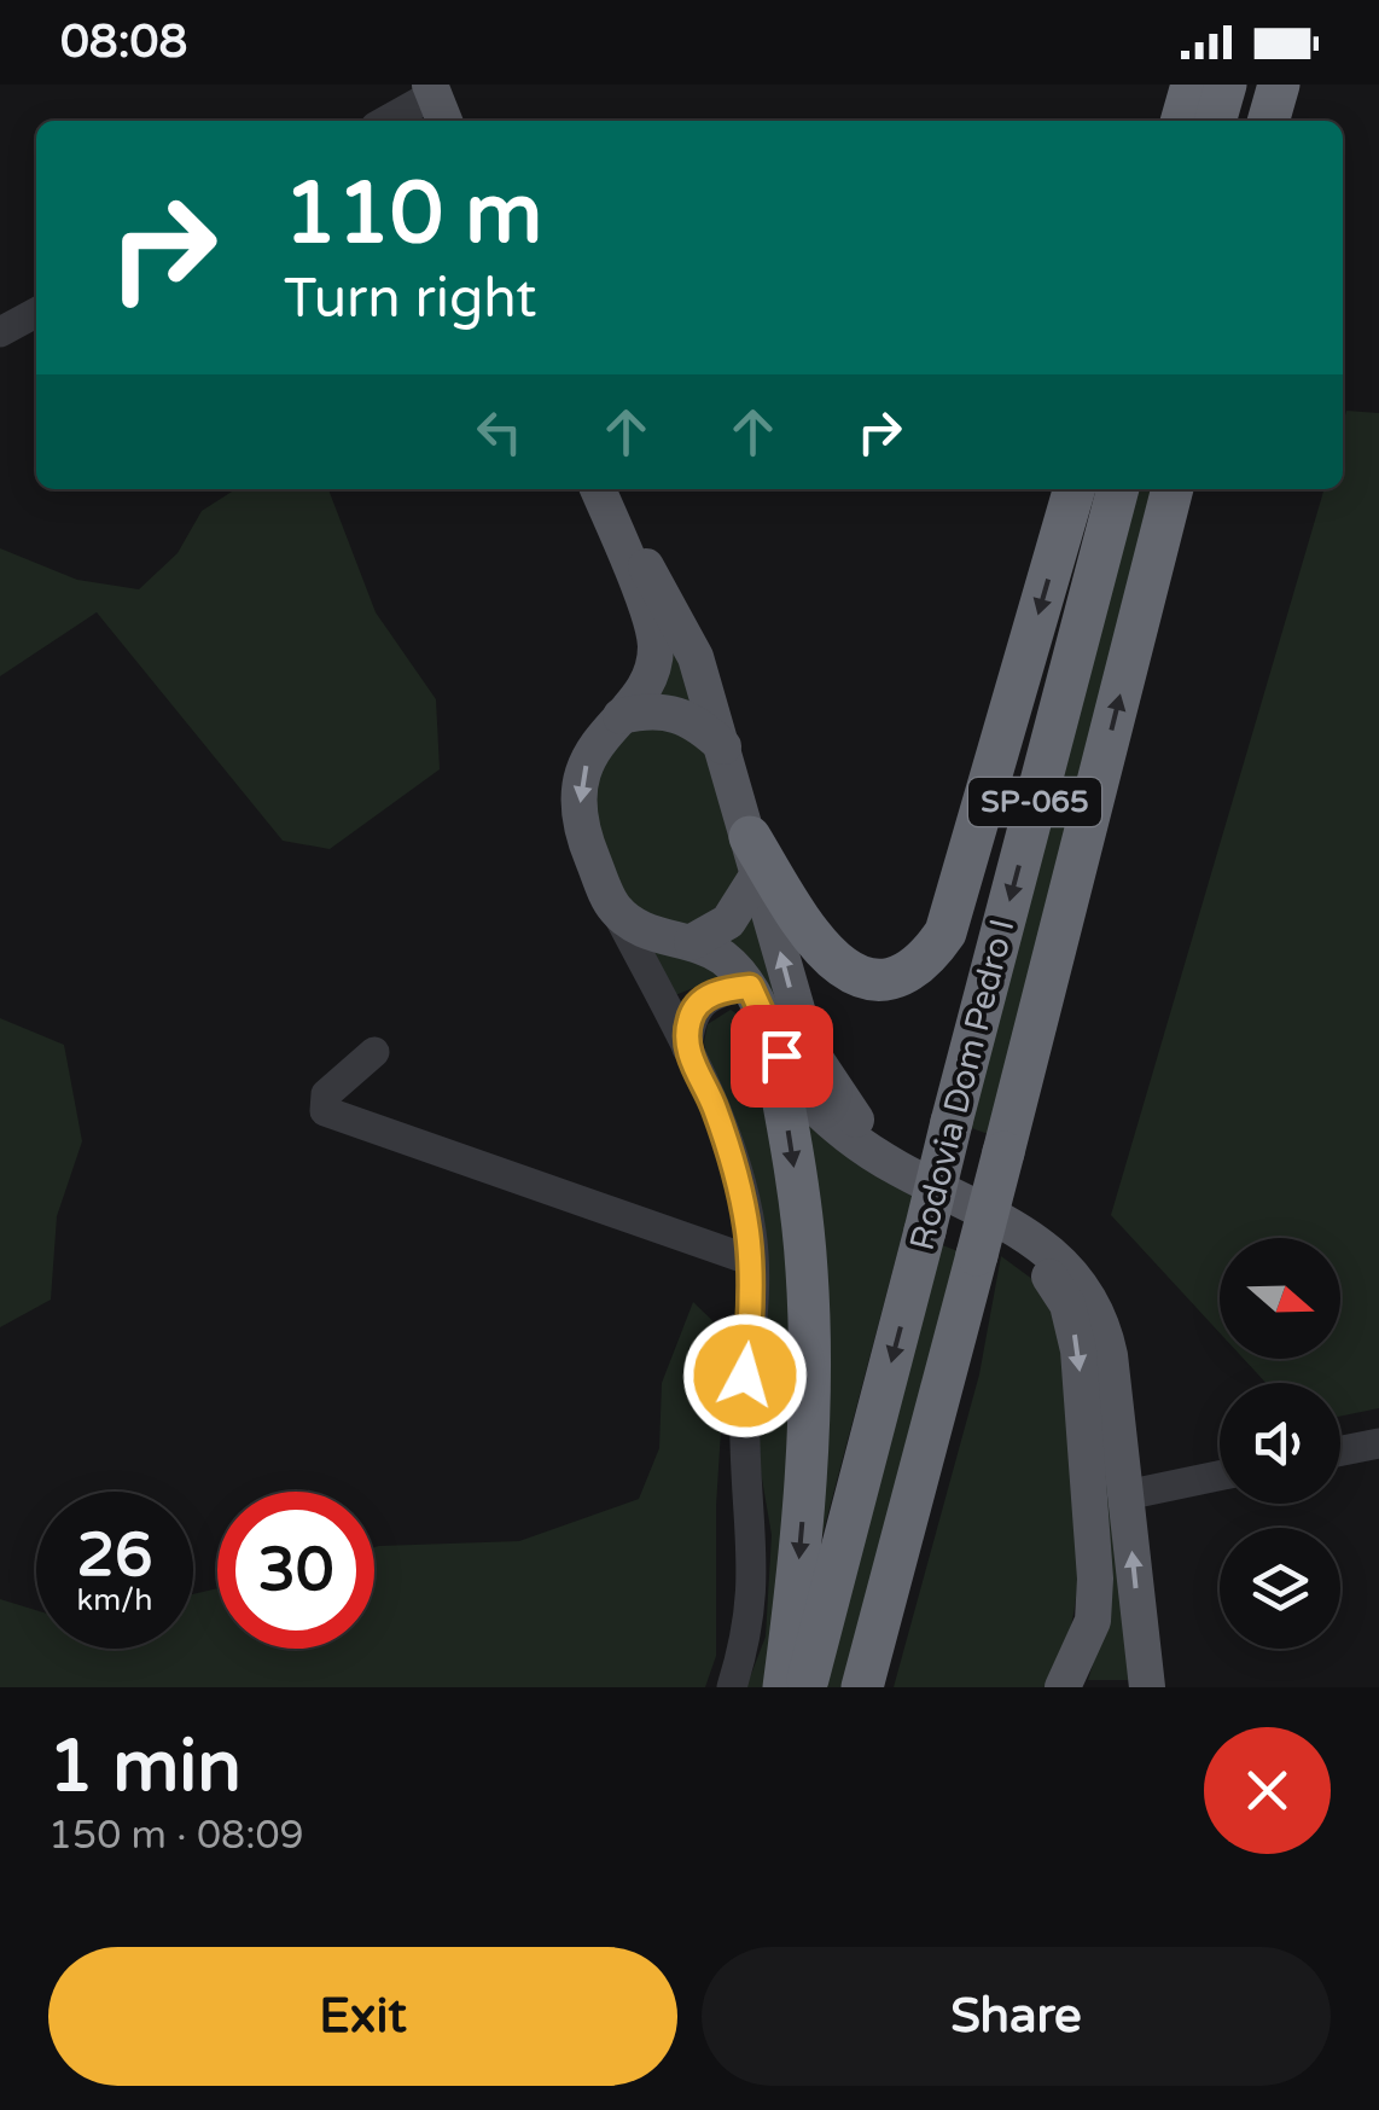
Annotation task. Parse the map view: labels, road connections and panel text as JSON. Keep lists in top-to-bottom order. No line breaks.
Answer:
{"streets":{"highway":["SP-065","Rodovia Dom Pedro I"]},"north":"right","page":{"status":"08:08","turn":["110 m","Turn right"],"speed":"26 km/h","limit":"30","heading":["1 min","150 m · 08:09"],"buttons":["Exit","Share"]}}
